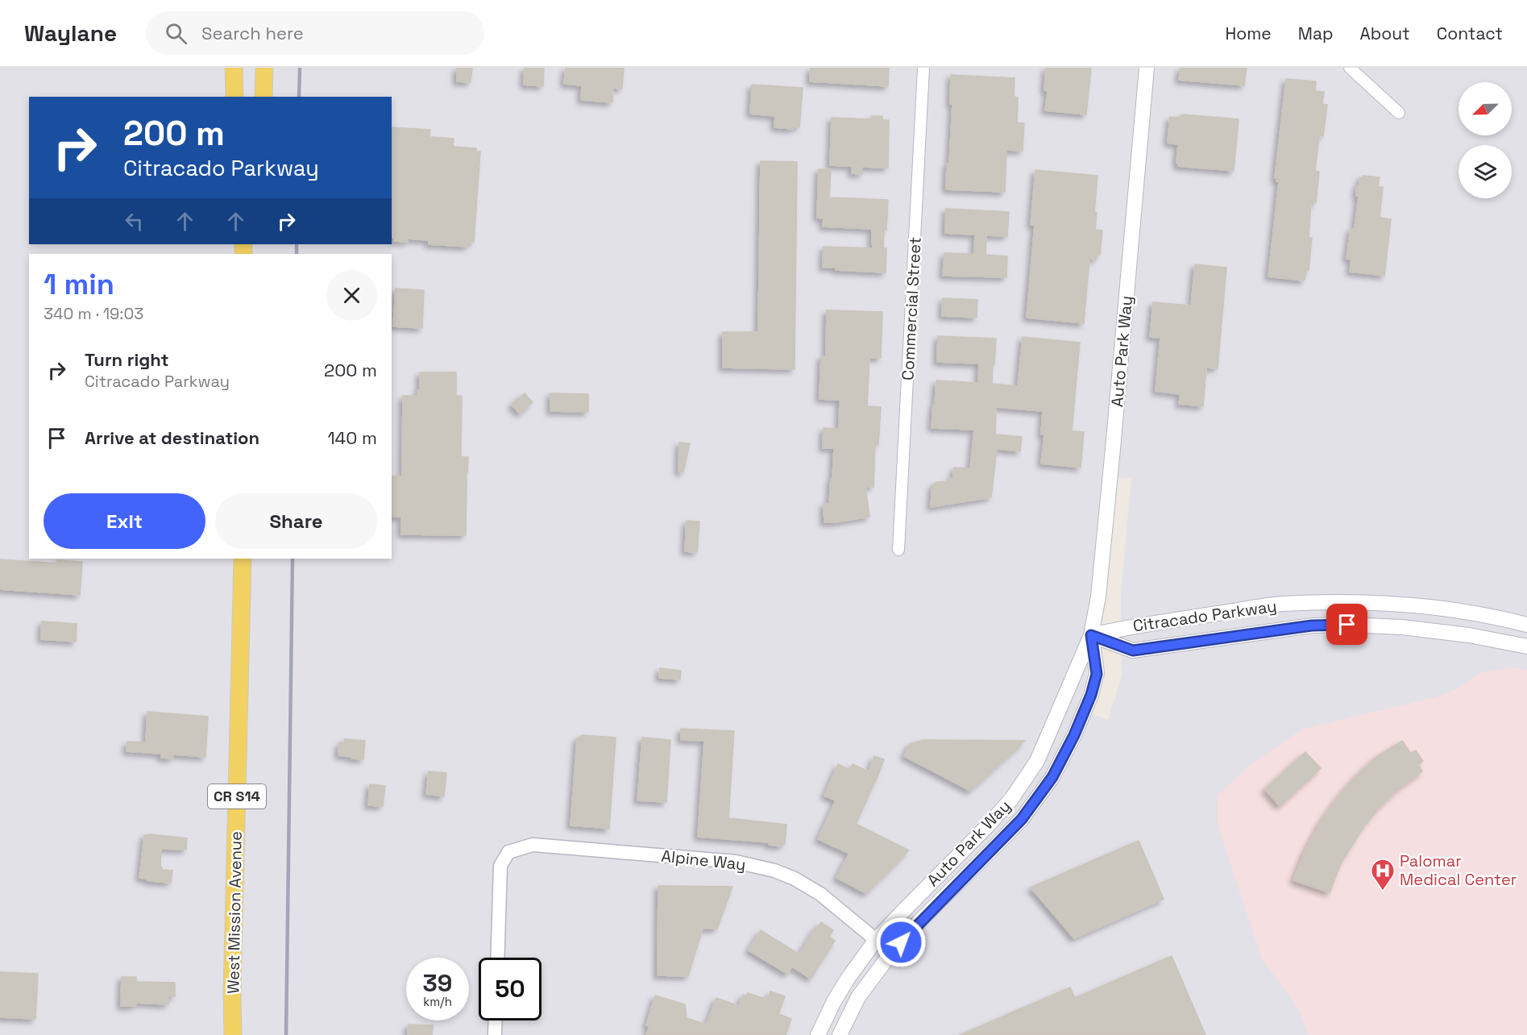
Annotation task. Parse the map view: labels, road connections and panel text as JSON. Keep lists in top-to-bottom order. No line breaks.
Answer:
{"streets":{"main road":["Auto Park Way","Citracado Parkway","CR S14","West Mission Avenue"],"street":["Commercial Street","Alpine Way"]},"crossings":[["Auto Park Way","Citracado Parkway"],["Auto Park Way","Alpine Way"]],"places":{"hospital":["Palomar Medical Center"]},"north":"bottom left","page":{"header":"Waylane","search":"Search here","nav":["Home","Map","About","Contact"],"turn":["200 m","Citracado Parkway"],"heading":["1 min","340 m · 19:03"],"list":[{"name":"Turn right","note":"Citracado Parkway","value":"200 m"},{"name":"Arrive at destination","value":"140 m"}],"buttons":["Exit","Share"],"speed":"39 km/h","limit":"50"}}
